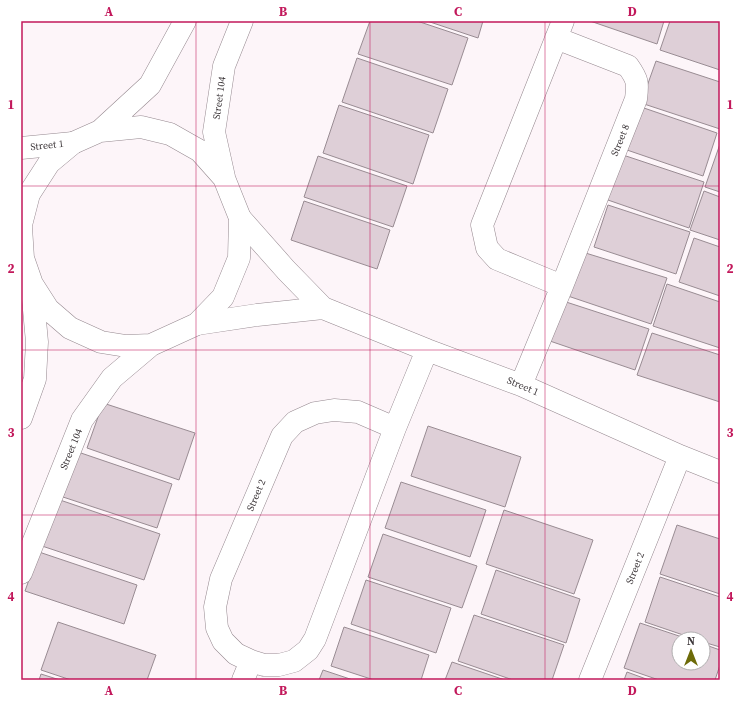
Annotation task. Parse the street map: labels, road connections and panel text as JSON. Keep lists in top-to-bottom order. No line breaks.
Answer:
{"streets":{"street":["Street 104","Street 8","Street 1","Street 2"]},"crossings":[["Street 8","Street 1"],["Street 1","Street 2"]],"north":"top","grid":{"columns":["A","B","C","D"],"rows":["1","2","3","4"]}}
